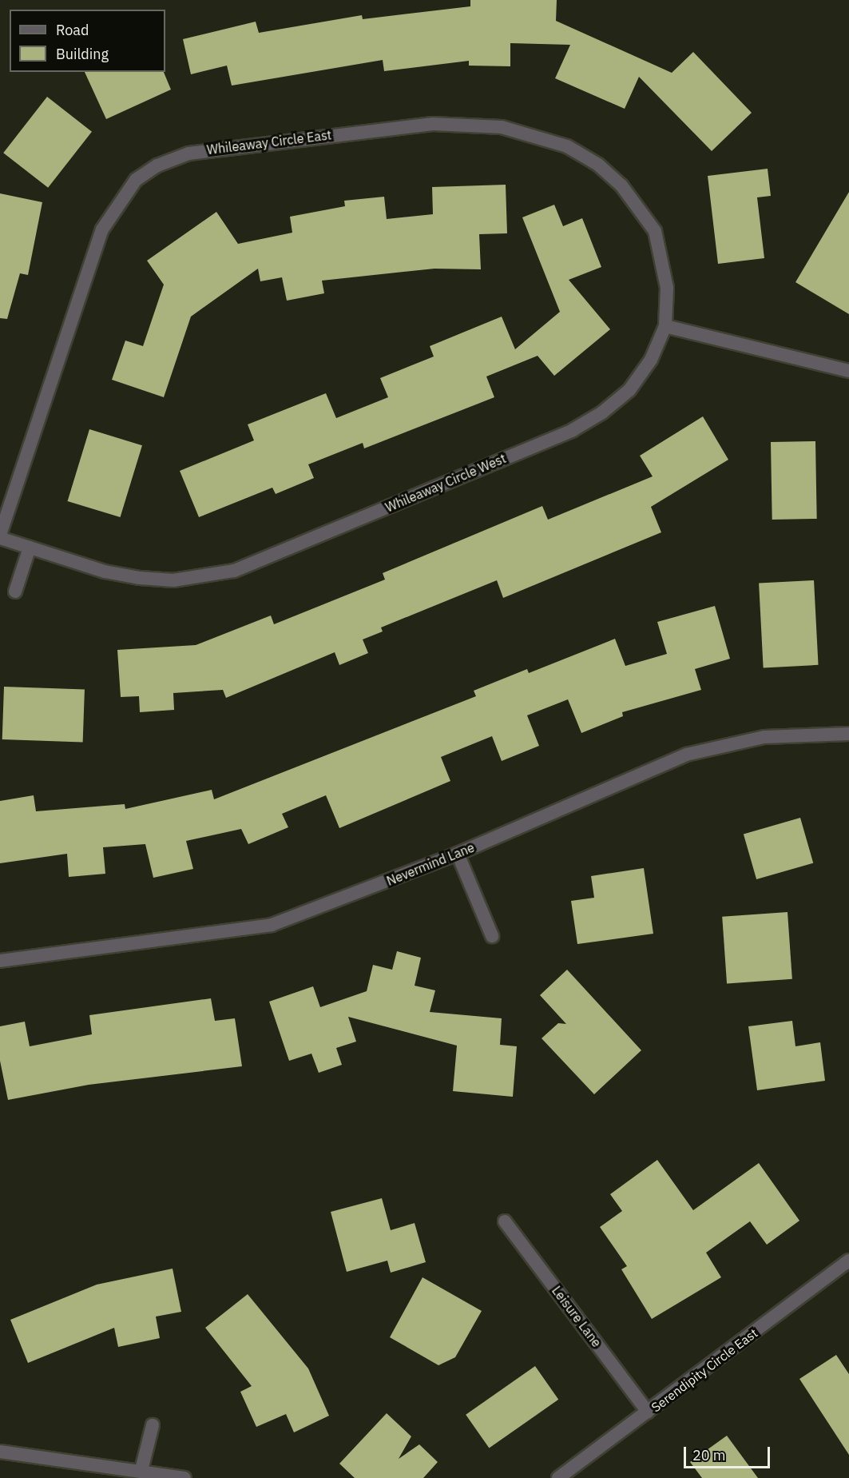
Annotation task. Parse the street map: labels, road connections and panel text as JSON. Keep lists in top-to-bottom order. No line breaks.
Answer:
{"streets":{"street":["Whileaway Circle East","Whileaway Circle West","Nevermind Lane","Leisure Lane","Serendipity Circle East"]},"crossings":[["Whileaway Circle East","Whileaway Circle West"],["Leisure Lane","Serendipity Circle East"]],"legend":["Road","Building"],"scale_bar":"20 m"}
